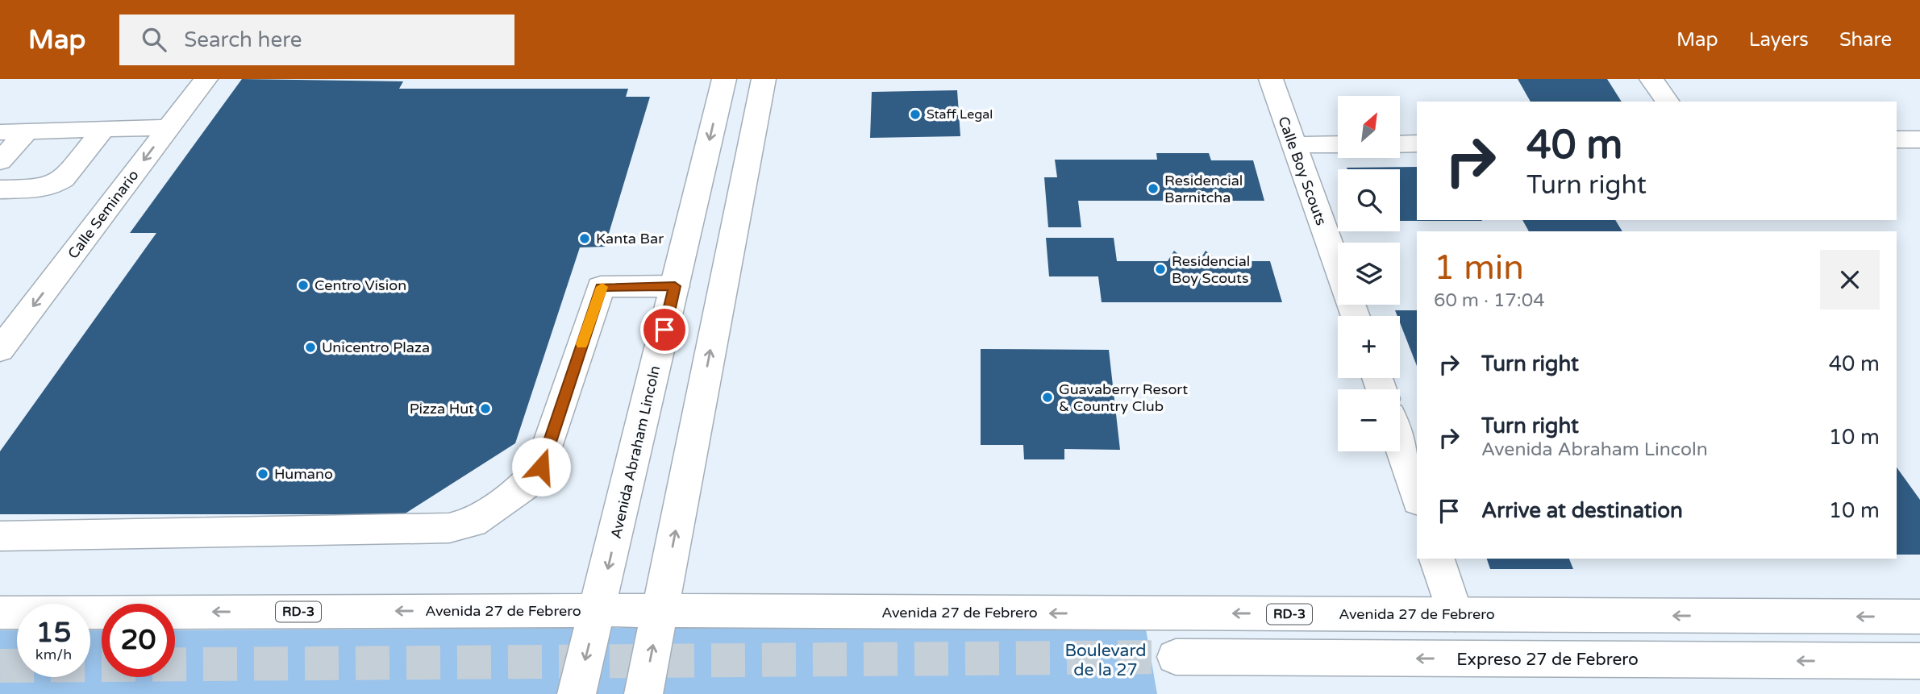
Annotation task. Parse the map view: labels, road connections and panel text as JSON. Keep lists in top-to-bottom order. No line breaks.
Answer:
{"streets":{"main road":["Calle Boy Scouts","Calle Seminario","Avenida Abraham Lincoln","Avenida 27 de Febrero","RD-3","Expreso 27 de Febrero"]},"crossings":[["Avenida Abraham Lincoln","Avenida 27 de Febrero"]],"one_way":["Calle Seminario","Avenida 27 de Febrero","Expreso 27 de Febrero"],"parks":["Boulevard de la 27"],"places":["Staff Legal","Residencial Barnitcha","Kanta Bar","Residencial Boy Scouts","Centro Vision","Unicentro Plaza","Guavaberry Resort & Country Club","Pizza Hut","Humano"],"north":"top right","page":{"header":"Map","search":"Search here","nav":["Map","Layers","Share"],"map_buttons":["+","−"],"turn":["40 m","Turn right"],"heading":["1 min","60 m · 17:04"],"list":[{"name":"Turn right","value":"40 m"},{"name":"Turn right","note":"Avenida Abraham Lincoln","value":"10 m"},{"name":"Arrive at destination","value":"10 m"}],"speed":"15 km/h","limit":"20"}}
